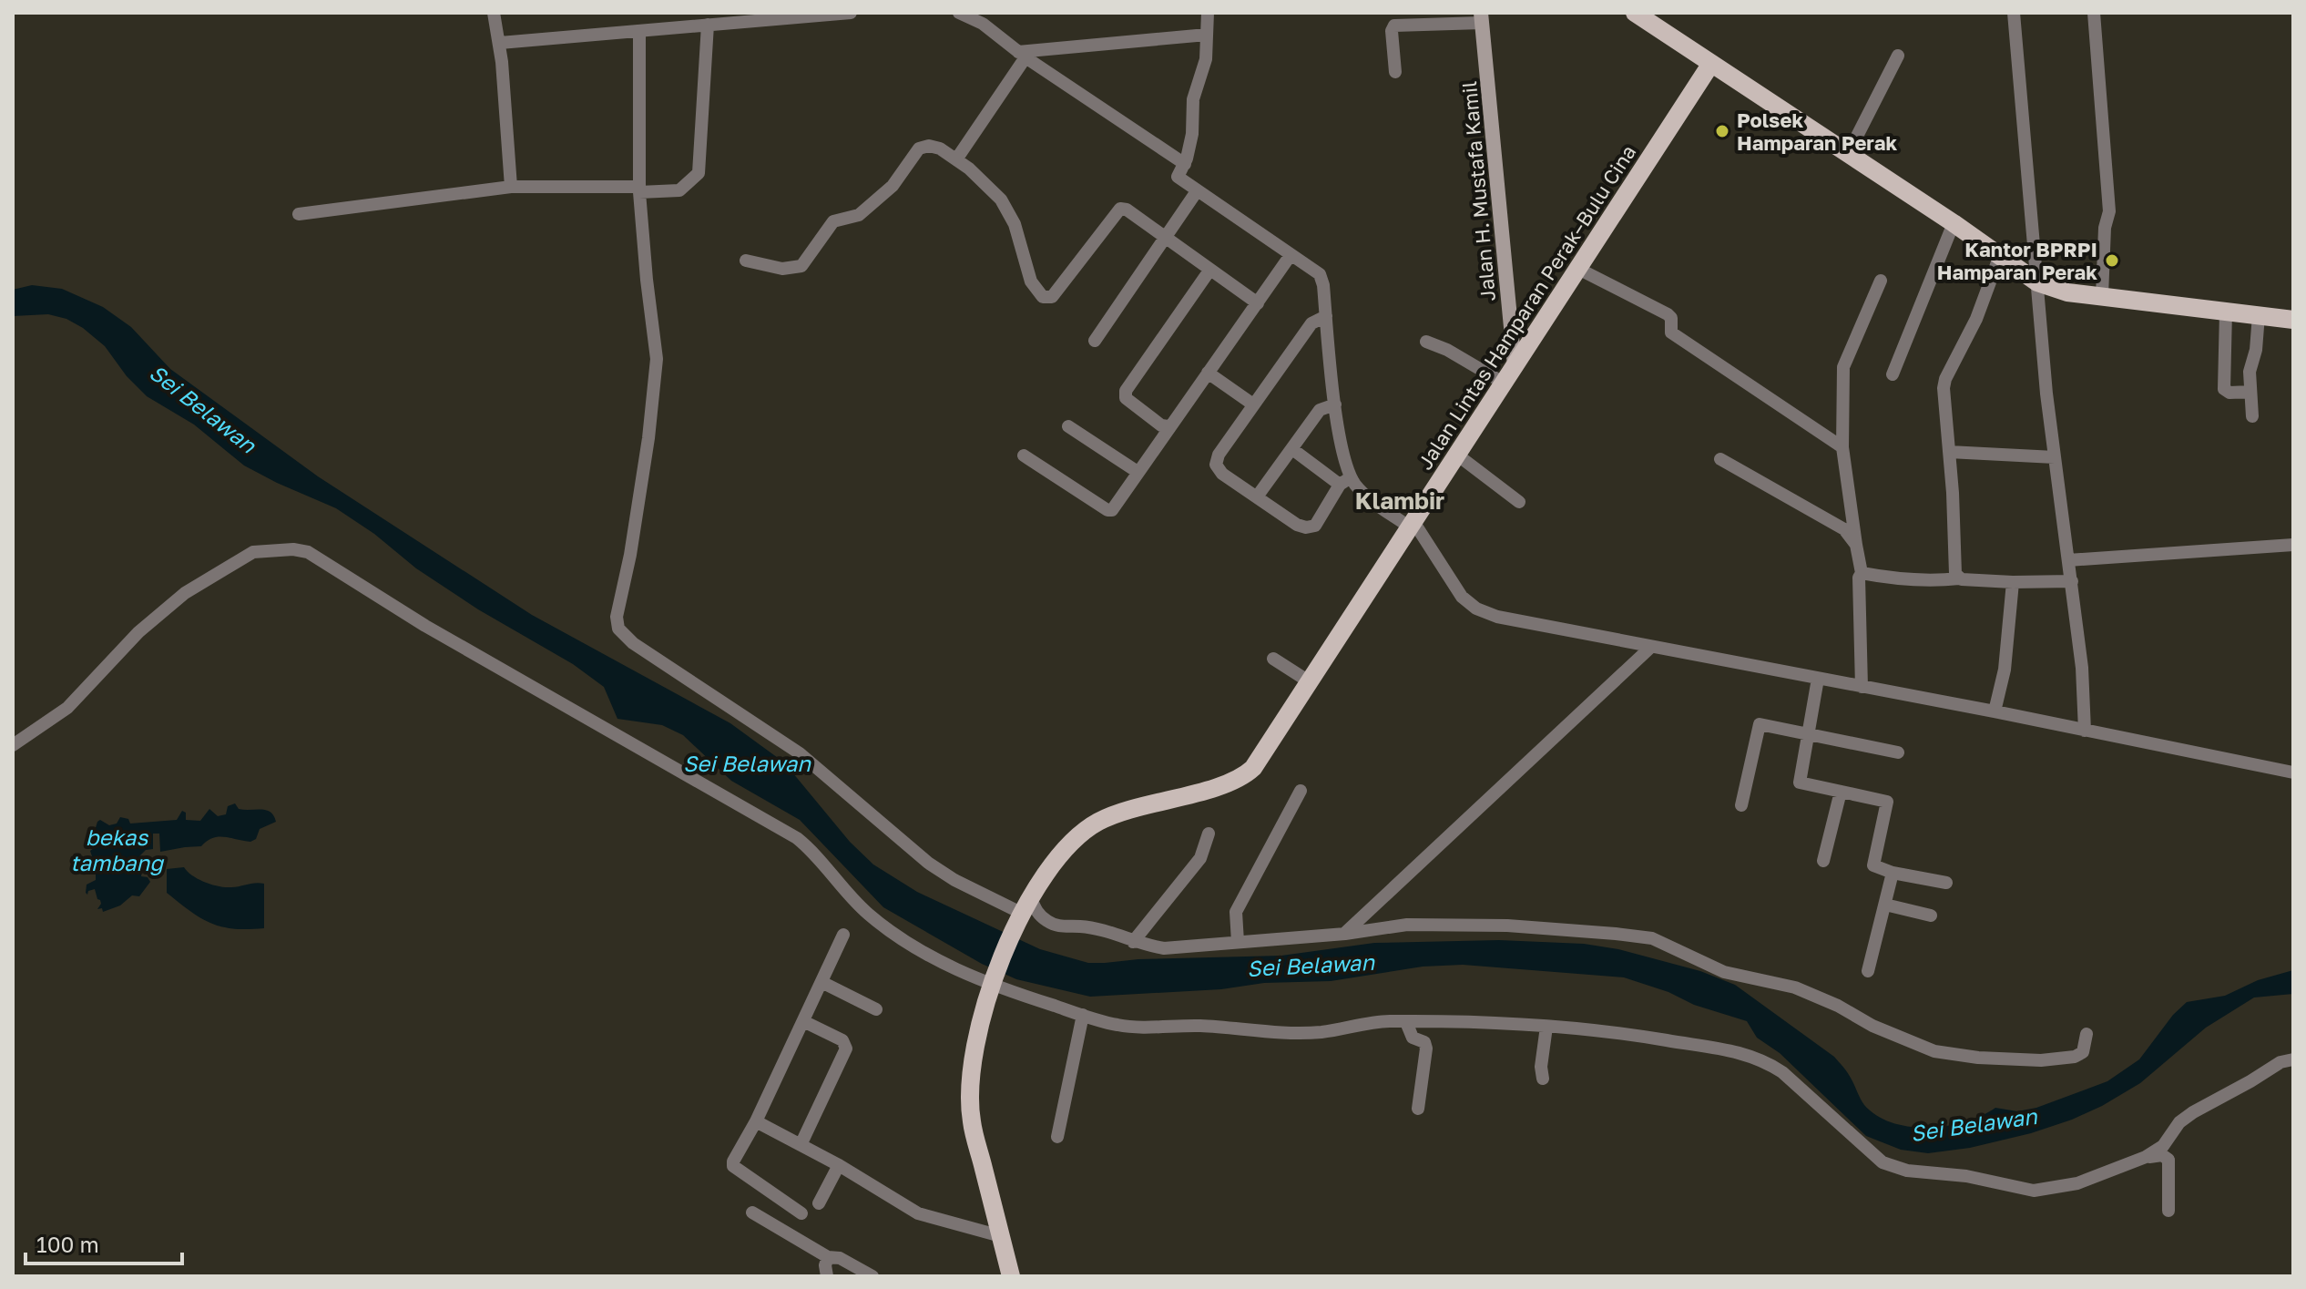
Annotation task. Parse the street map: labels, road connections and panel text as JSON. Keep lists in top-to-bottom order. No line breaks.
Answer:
{"streets":{"main road":["Jalan Lintas Hamparan Perak–Bulu Cina"],"street":["Jalan H. Mustafa Kamil"]},"crossings":[["Jalan H. Mustafa Kamil","Jalan Lintas Hamparan Perak–Bulu Cina"]],"districts":["Klambir"],"water":["Sei Belawan","bekas tambang"],"places":["Polsek Hamparan Perak","Kantor BPRPI Hamparan Perak"],"scale_bar":"100 m"}
